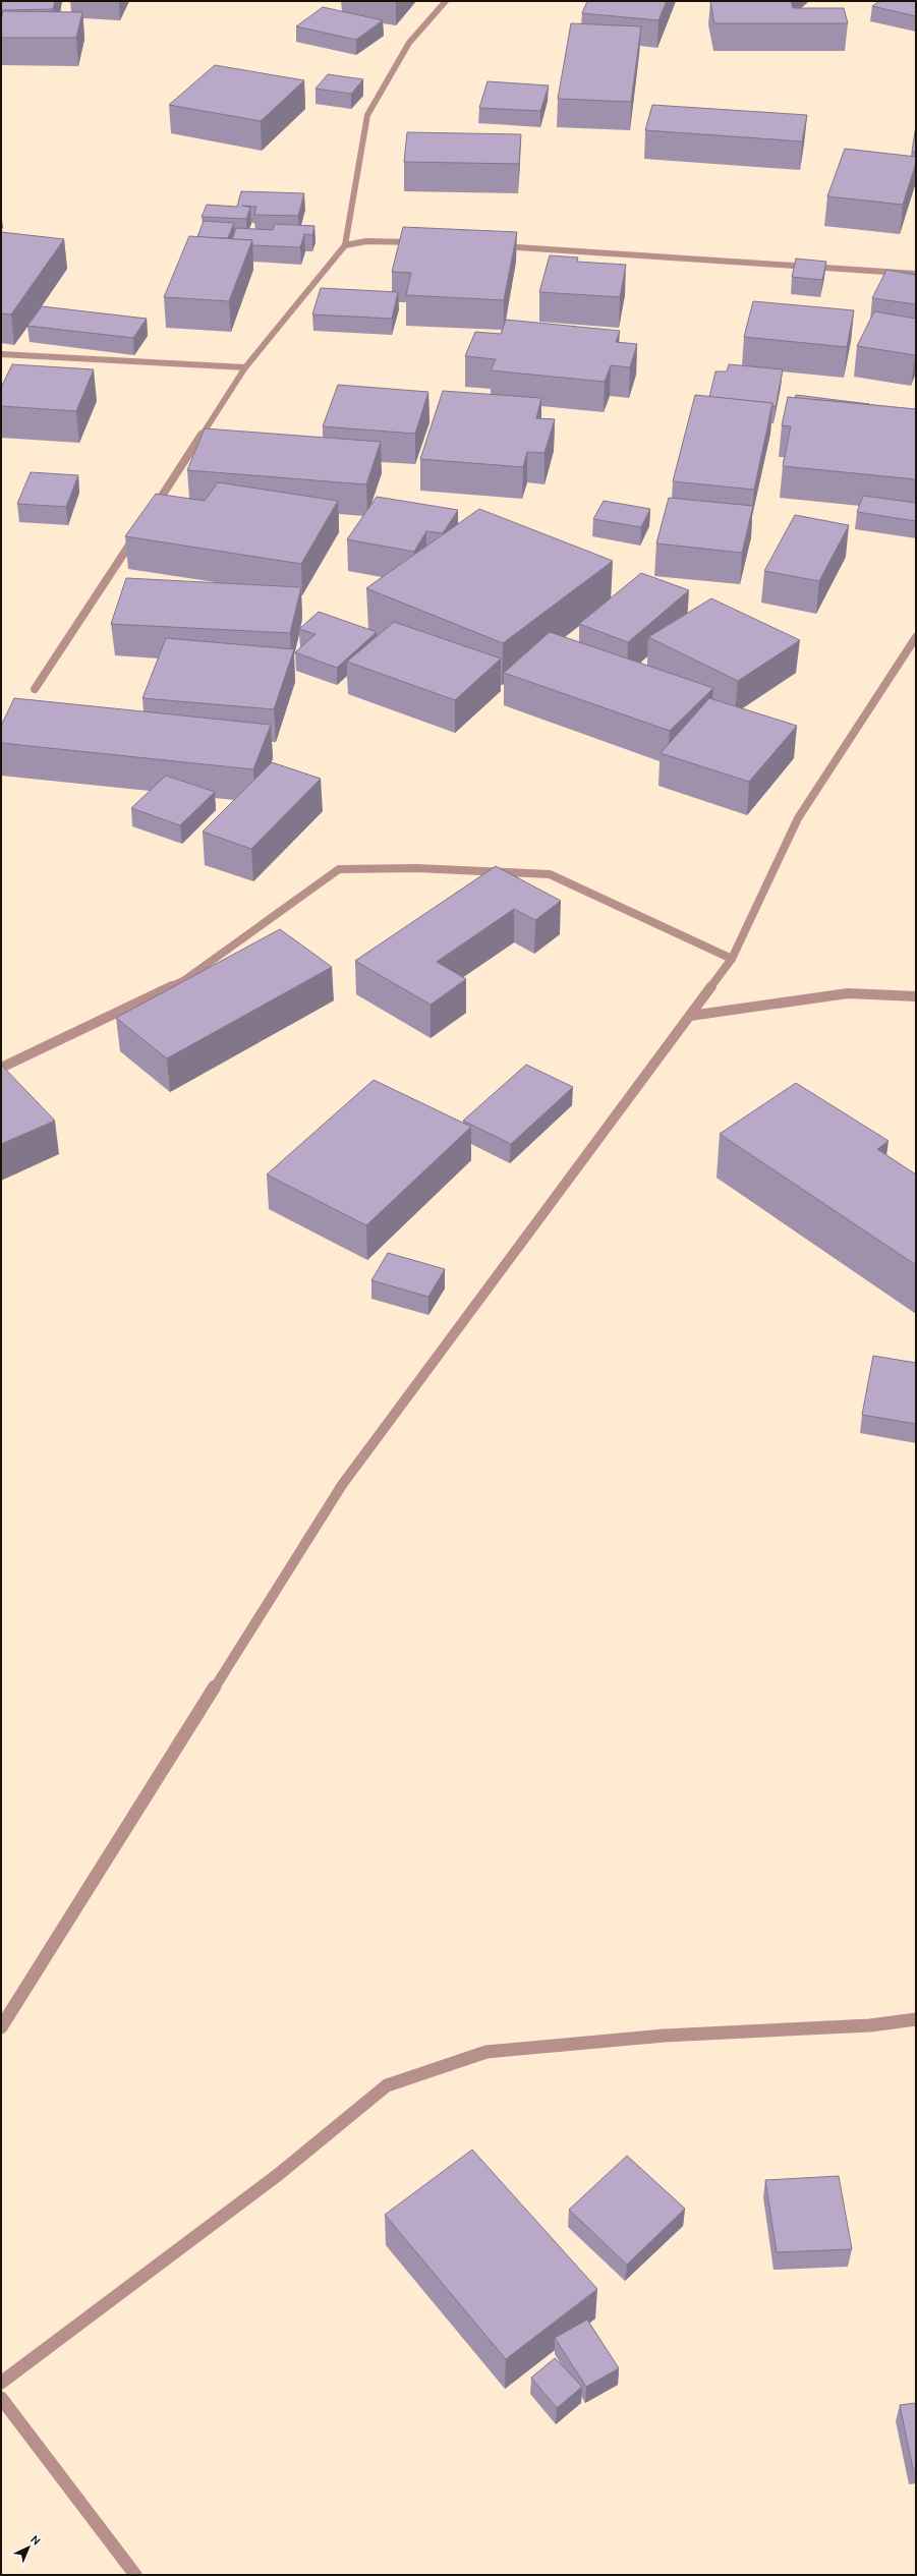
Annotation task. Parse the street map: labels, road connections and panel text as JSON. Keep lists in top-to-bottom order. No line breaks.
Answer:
{"north":"top right"}
